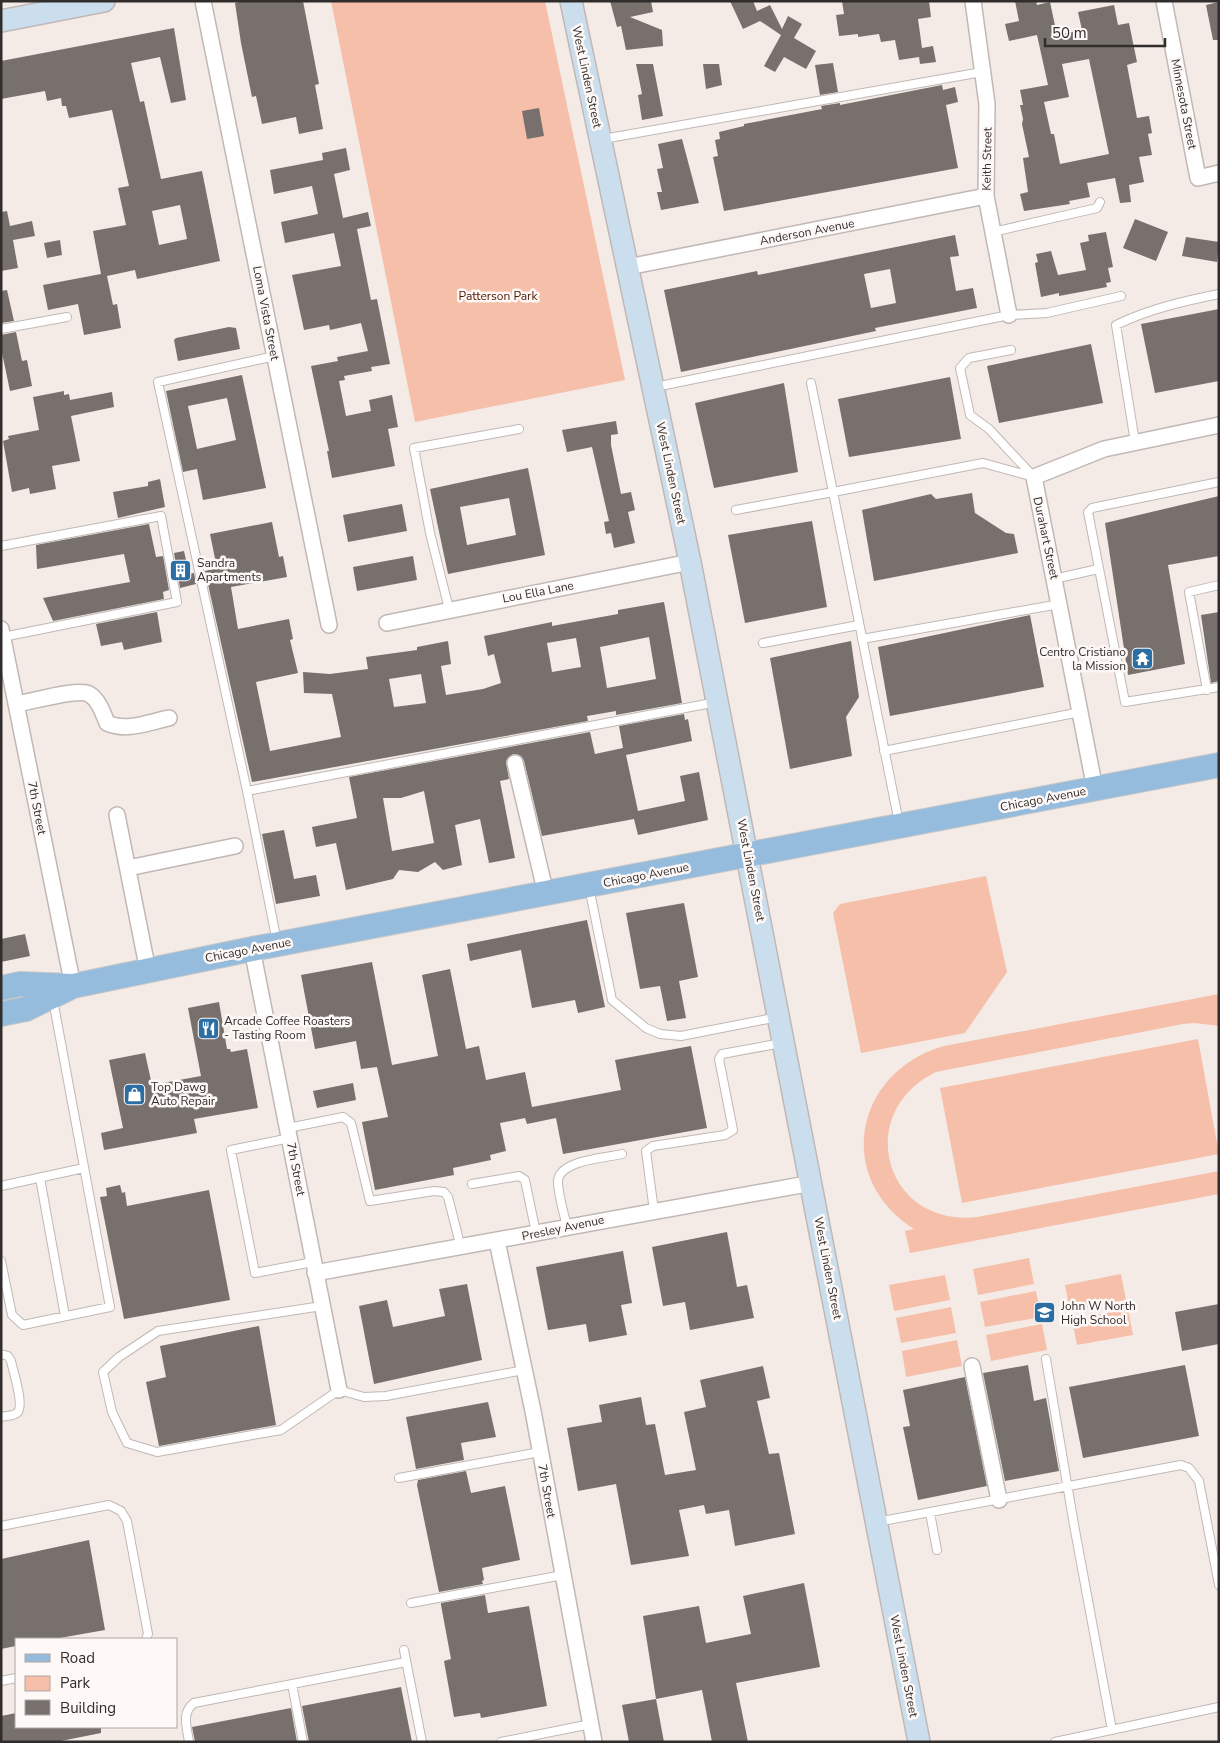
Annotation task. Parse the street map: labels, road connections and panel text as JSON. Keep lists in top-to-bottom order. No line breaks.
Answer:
{"streets":{"main road":["Chicago Avenue"],"street":["West Linden Street","Minnesota Street","Keith Street","Anderson Avenue","Loma Vista Street","Durahart Street","Lou Ella Lane","7th Street","Presley Avenue"]},"crossings":[["West Linden Street","Anderson Avenue"],["West Linden Street","Lou Ella Lane"],["West Linden Street","Chicago Avenue"],["West Linden Street","Presley Avenue"],["Keith Street","Anderson Avenue"],["Durahart Street","Chicago Avenue"],["Chicago Avenue","7th Street"],["7th Street","Presley Avenue"]],"parks":["Patterson Park"],"places":{"building":["Sandra Apartments"],"temple":["Centro Cristiano la Mission"],"restaurant":["Arcade Coffee Roasters - Tasting Room"],"shop":["Top Dawg Auto Repair"],"school or university":["John W North High School"]},"legend":["Road","Park","Building"],"scale_bar":"50 m"}
